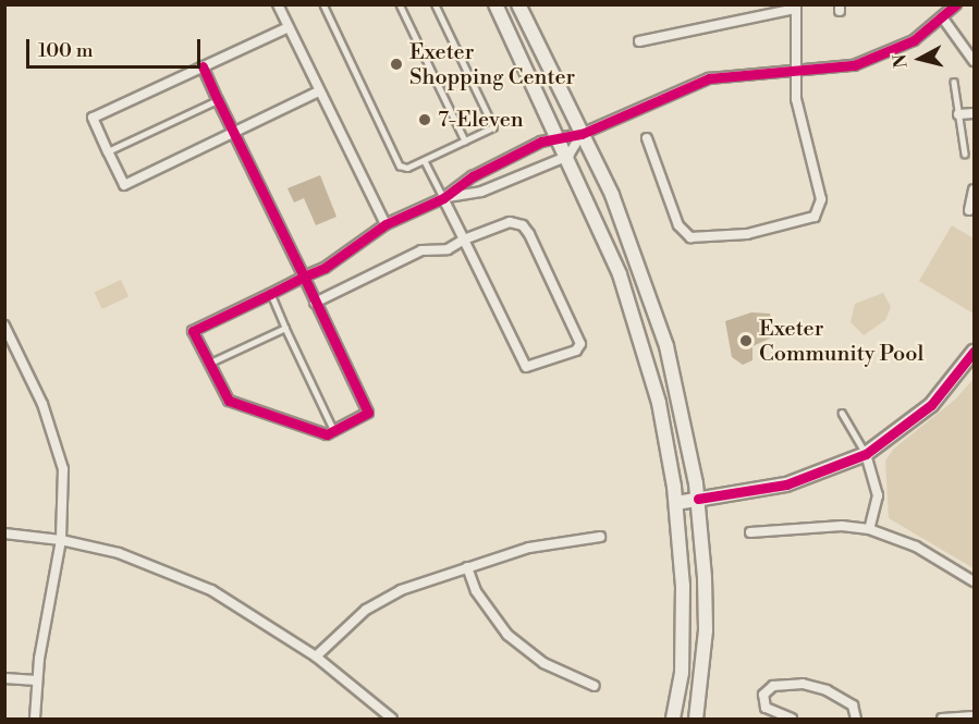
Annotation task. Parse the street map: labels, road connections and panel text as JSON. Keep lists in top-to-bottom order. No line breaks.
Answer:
{"places":["Exeter Shopping Center","7-Eleven","Exeter Community Pool"],"scale_bar":"100 m","north":"left"}
